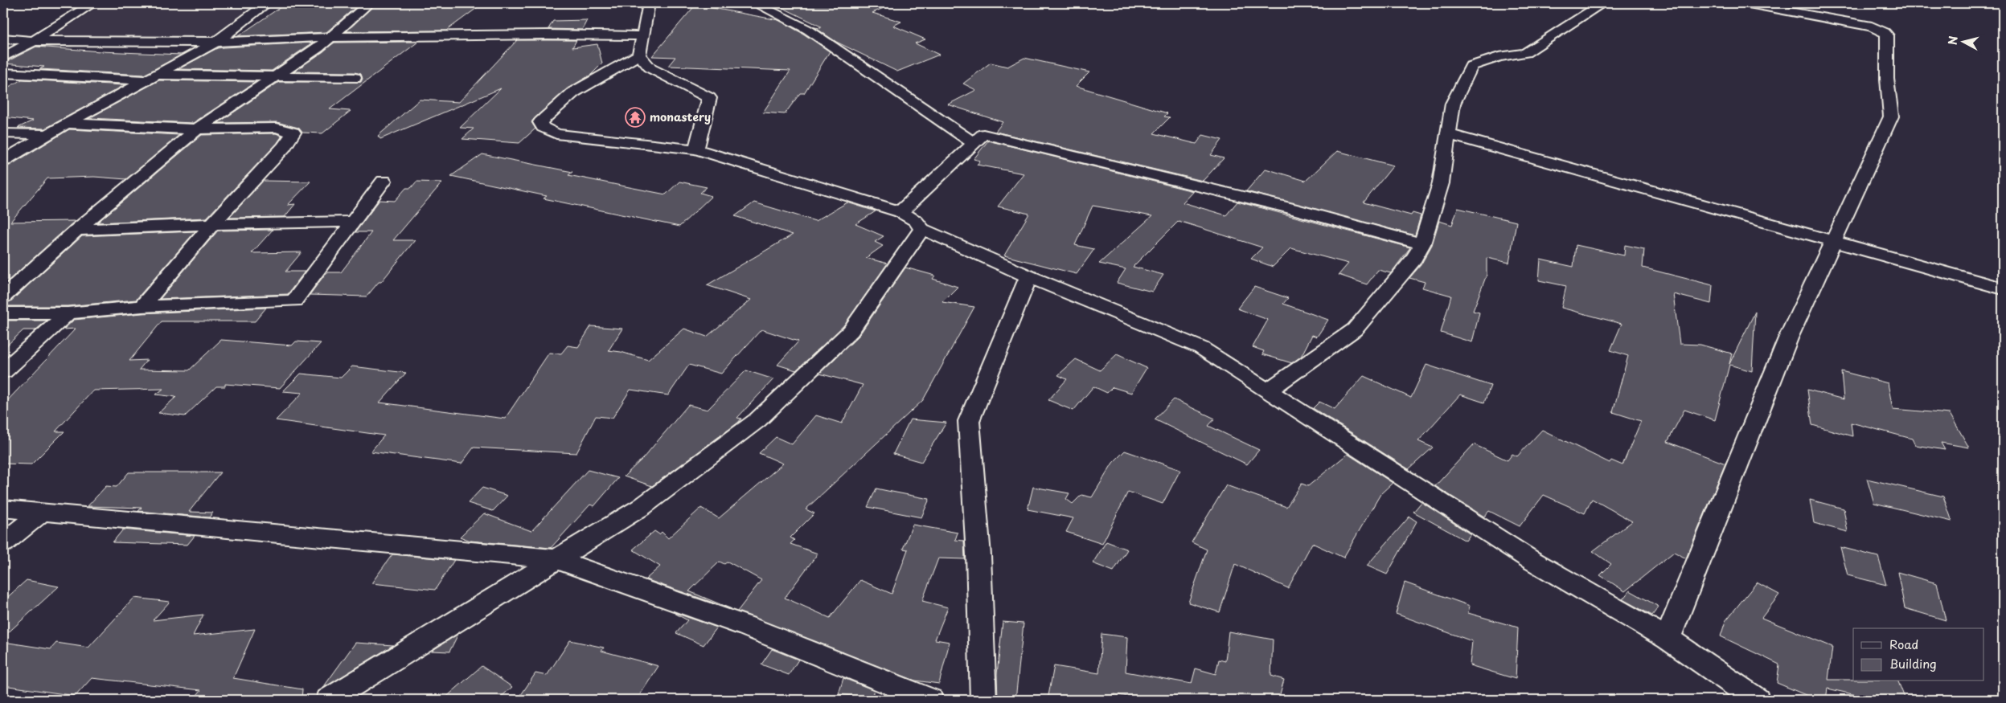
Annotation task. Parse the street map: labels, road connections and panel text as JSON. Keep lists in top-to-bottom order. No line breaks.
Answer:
{"places":{"temple":["monastery"]},"legend":["Road","Building"],"north":"left"}
